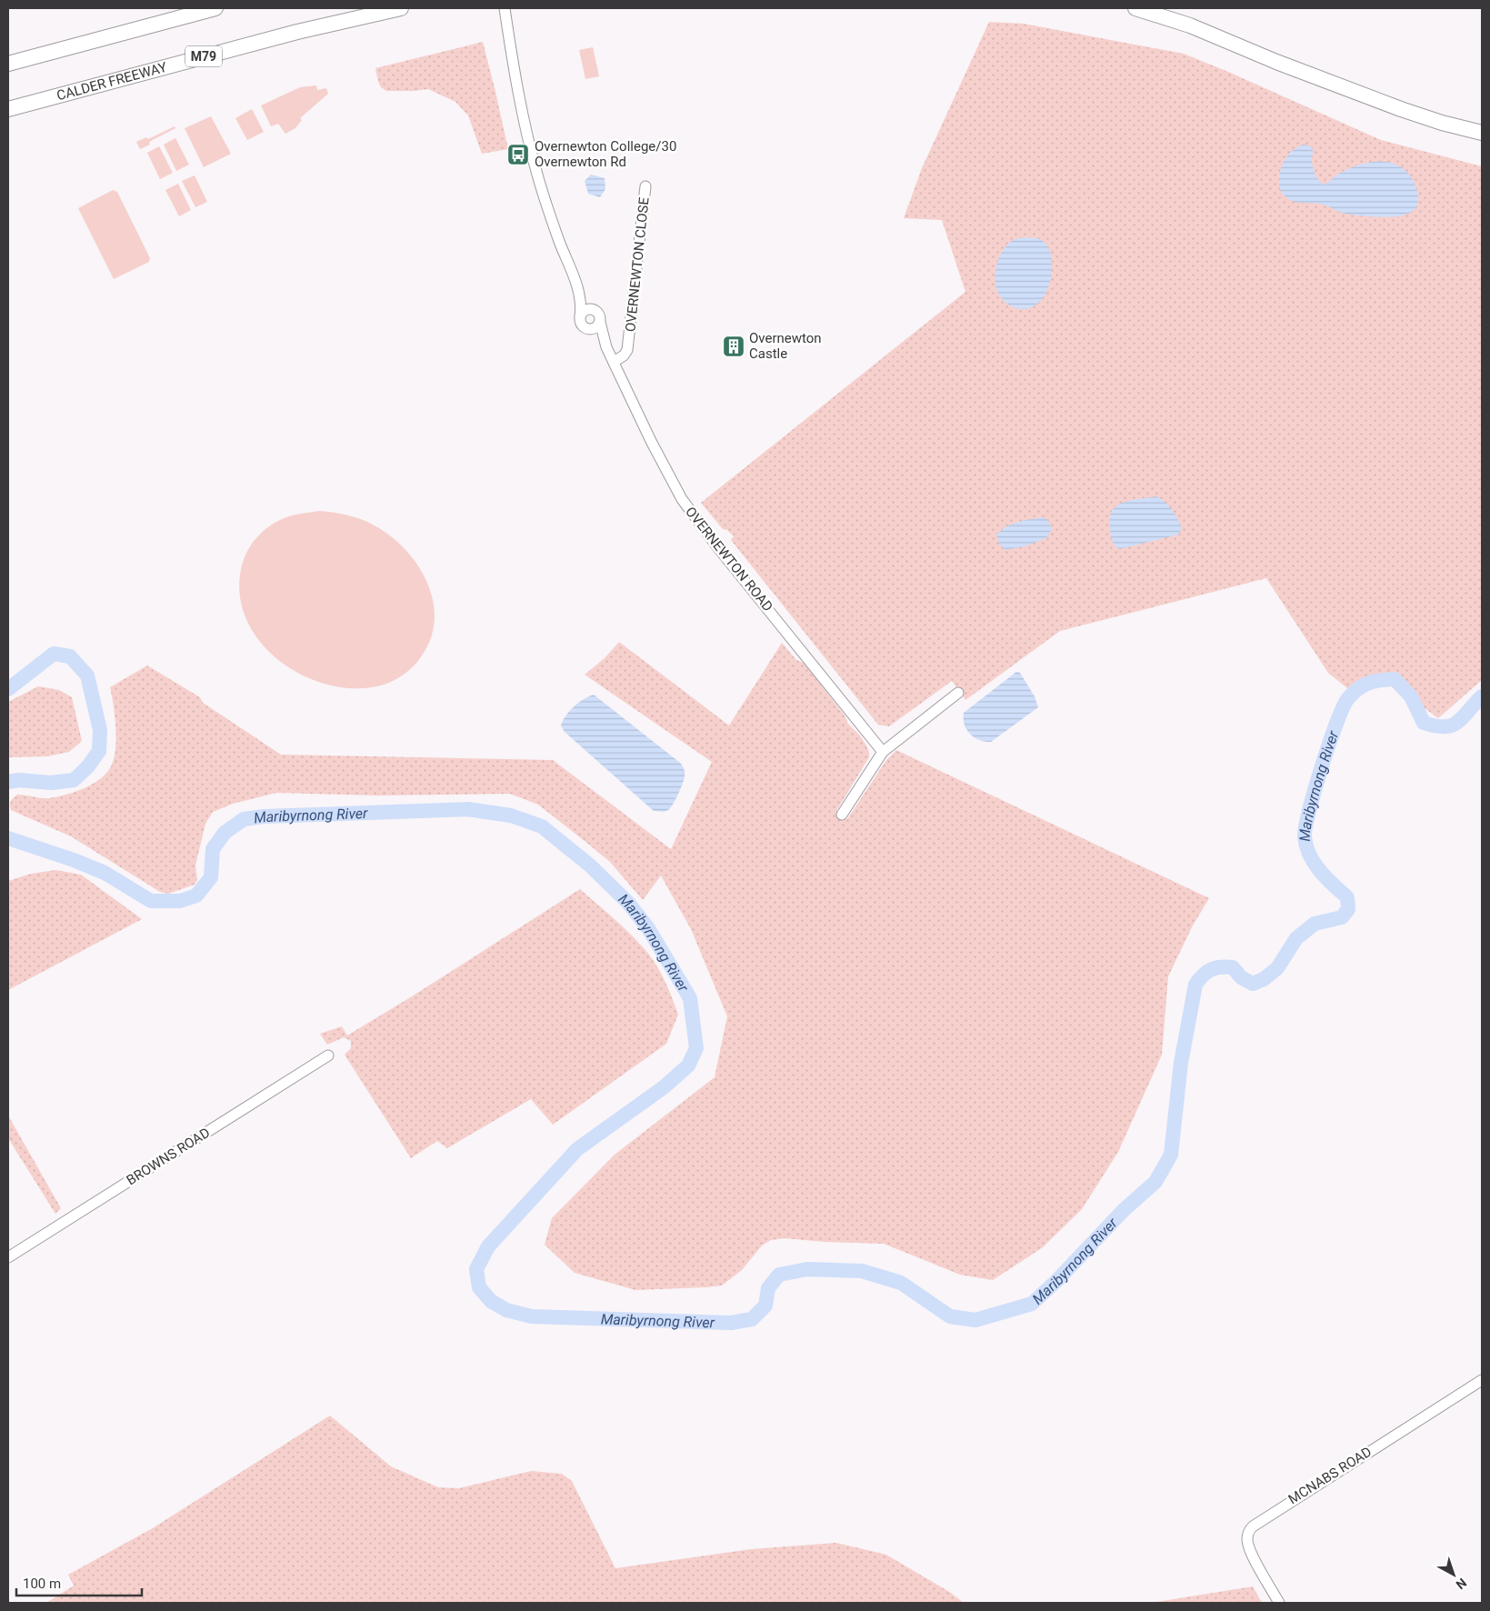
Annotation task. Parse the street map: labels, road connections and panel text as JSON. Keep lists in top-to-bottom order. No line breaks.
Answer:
{"streets":{"highway":["M79","CALDER FREEWAY"],"street":["OVERNEWTON CLOSE","OVERNEWTON ROAD","BROWNS ROAD","MCNABS ROAD"]},"crossings":[["OVERNEWTON CLOSE","OVERNEWTON ROAD"]],"water":["Maribyrnong River"],"places":{"bus stop":["Overnewton College/30 Overnewton Rd"],"building":["Overnewton Castle"]},"scale_bar":"100 m","north":"bottom right"}
